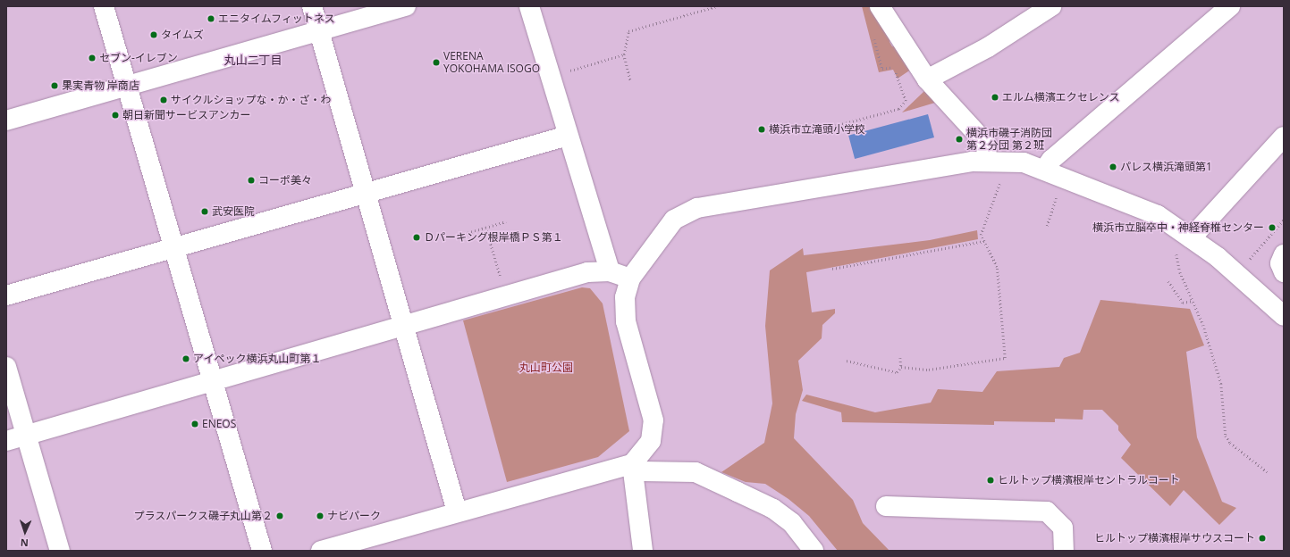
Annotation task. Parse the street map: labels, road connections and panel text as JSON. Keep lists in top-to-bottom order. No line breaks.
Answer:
{"districts":["丸山二丁目"],"parks":["丸山町公園"],"places":["エニタイムフィットネス","タイムズ","セブン-イレブン","VERENA YOKOHAMA ISOGO","果実青物 岸商店","エルム横濱エクセレンス","サイクルショップな・か・ざ・わ","朝日新聞サービスアンカー","横浜市立滝頭小学校","横浜市磯子消防団 第２分団 第２班","パレス横浜滝頭第1","コーポ美々","武安医院","横浜市立脳卒中・神経脊椎センター","Ｄパーキング根岸橋ＰＳ第１","アイペック横浜丸山町第１","ENEOS","ヒルトップ横濱根岸セントラルコート","プラスパークス磯子丸山第２","ナビパーク","ヒルトップ横濱根岸サウスコート"],"north":"bottom"}
